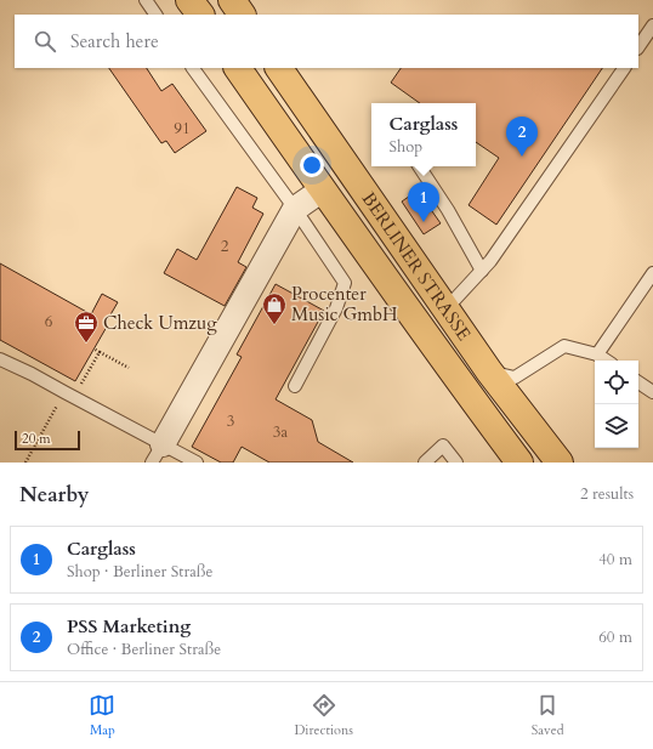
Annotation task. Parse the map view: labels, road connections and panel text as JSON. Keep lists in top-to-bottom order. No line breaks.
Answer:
{"streets":{"main road":["BERLINER STRASSE"]},"places":{"shop":["Procenter Music GmbH"],"office":["Check Umzug"]},"house_numbers":["91","2","6","3","3a"],"scale_bar":"20 m","page":{"search":"Search here","popup":["Carglass","Shop"],"pins":["2","1"],"scale":"20 m","heading":["Nearby","2 results"],"list":[{"mark":"1","name":"Carglass","note":"Shop · Berliner Straße","value":"40 m"},{"mark":"2","name":"PSS Marketing","note":"Office · Berliner Straße","value":"60 m"}],"nav":["Map","Directions","Saved"]}}
